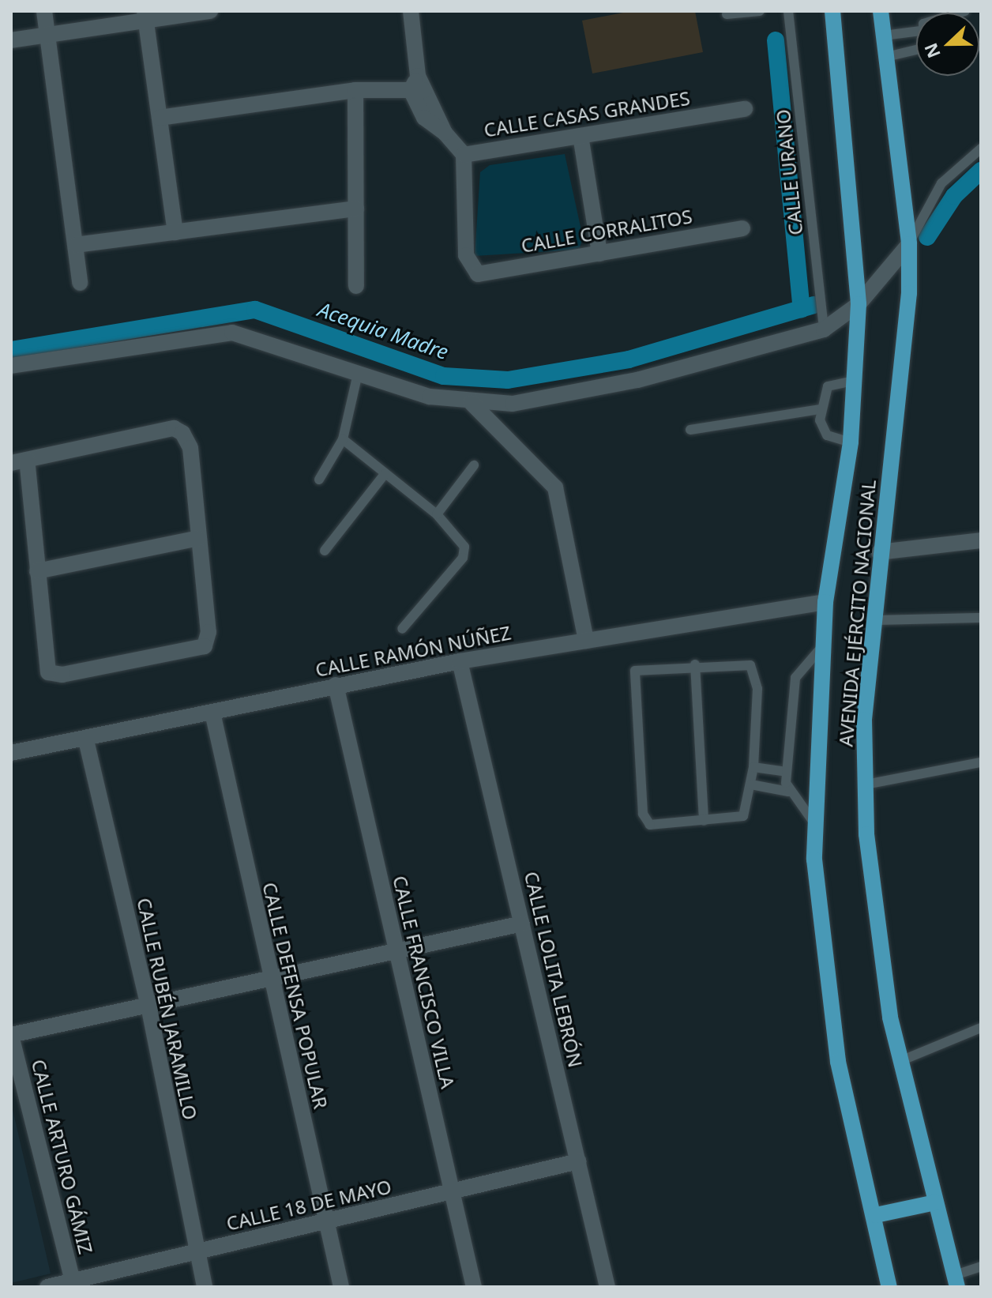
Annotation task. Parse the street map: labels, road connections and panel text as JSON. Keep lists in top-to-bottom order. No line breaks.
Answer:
{"streets":{"main road":["AVENIDA EJÉRCITO NACIONAL"],"street":["CALLE CASAS GRANDES","CALLE CORRALITOS","CALLE RAMÓN NÚÑEZ","CALLE LOLITA LEBRÓN","CALLE FRANCISCO VILLA","CALLE DEFENSA POPULAR","CALLE RUBÉN JARAMILLO","CALLE ARTURO GÁMIZ","CALLE 18 DE MAYO"],"lane":["CALLE URANO"]},"crossings":[["CALLE CASAS GRANDES","CALLE CORRALITOS"],["AVENIDA EJÉRCITO NACIONAL","CALLE RAMÓN NÚÑEZ"],["CALLE RAMÓN NÚÑEZ","CALLE LOLITA LEBRÓN"],["CALLE RAMÓN NÚÑEZ","CALLE FRANCISCO VILLA"],["CALLE RAMÓN NÚÑEZ","CALLE DEFENSA POPULAR"],["CALLE RAMÓN NÚÑEZ","CALLE RUBÉN JARAMILLO"],["CALLE LOLITA LEBRÓN","CALLE 18 DE MAYO"],["CALLE FRANCISCO VILLA","CALLE 18 DE MAYO"],["CALLE DEFENSA POPULAR","CALLE 18 DE MAYO"],["CALLE RUBÉN JARAMILLO","CALLE 18 DE MAYO"],["CALLE ARTURO GÁMIZ","CALLE 18 DE MAYO"]],"water":["Acequia Madre"],"north":"left"}
